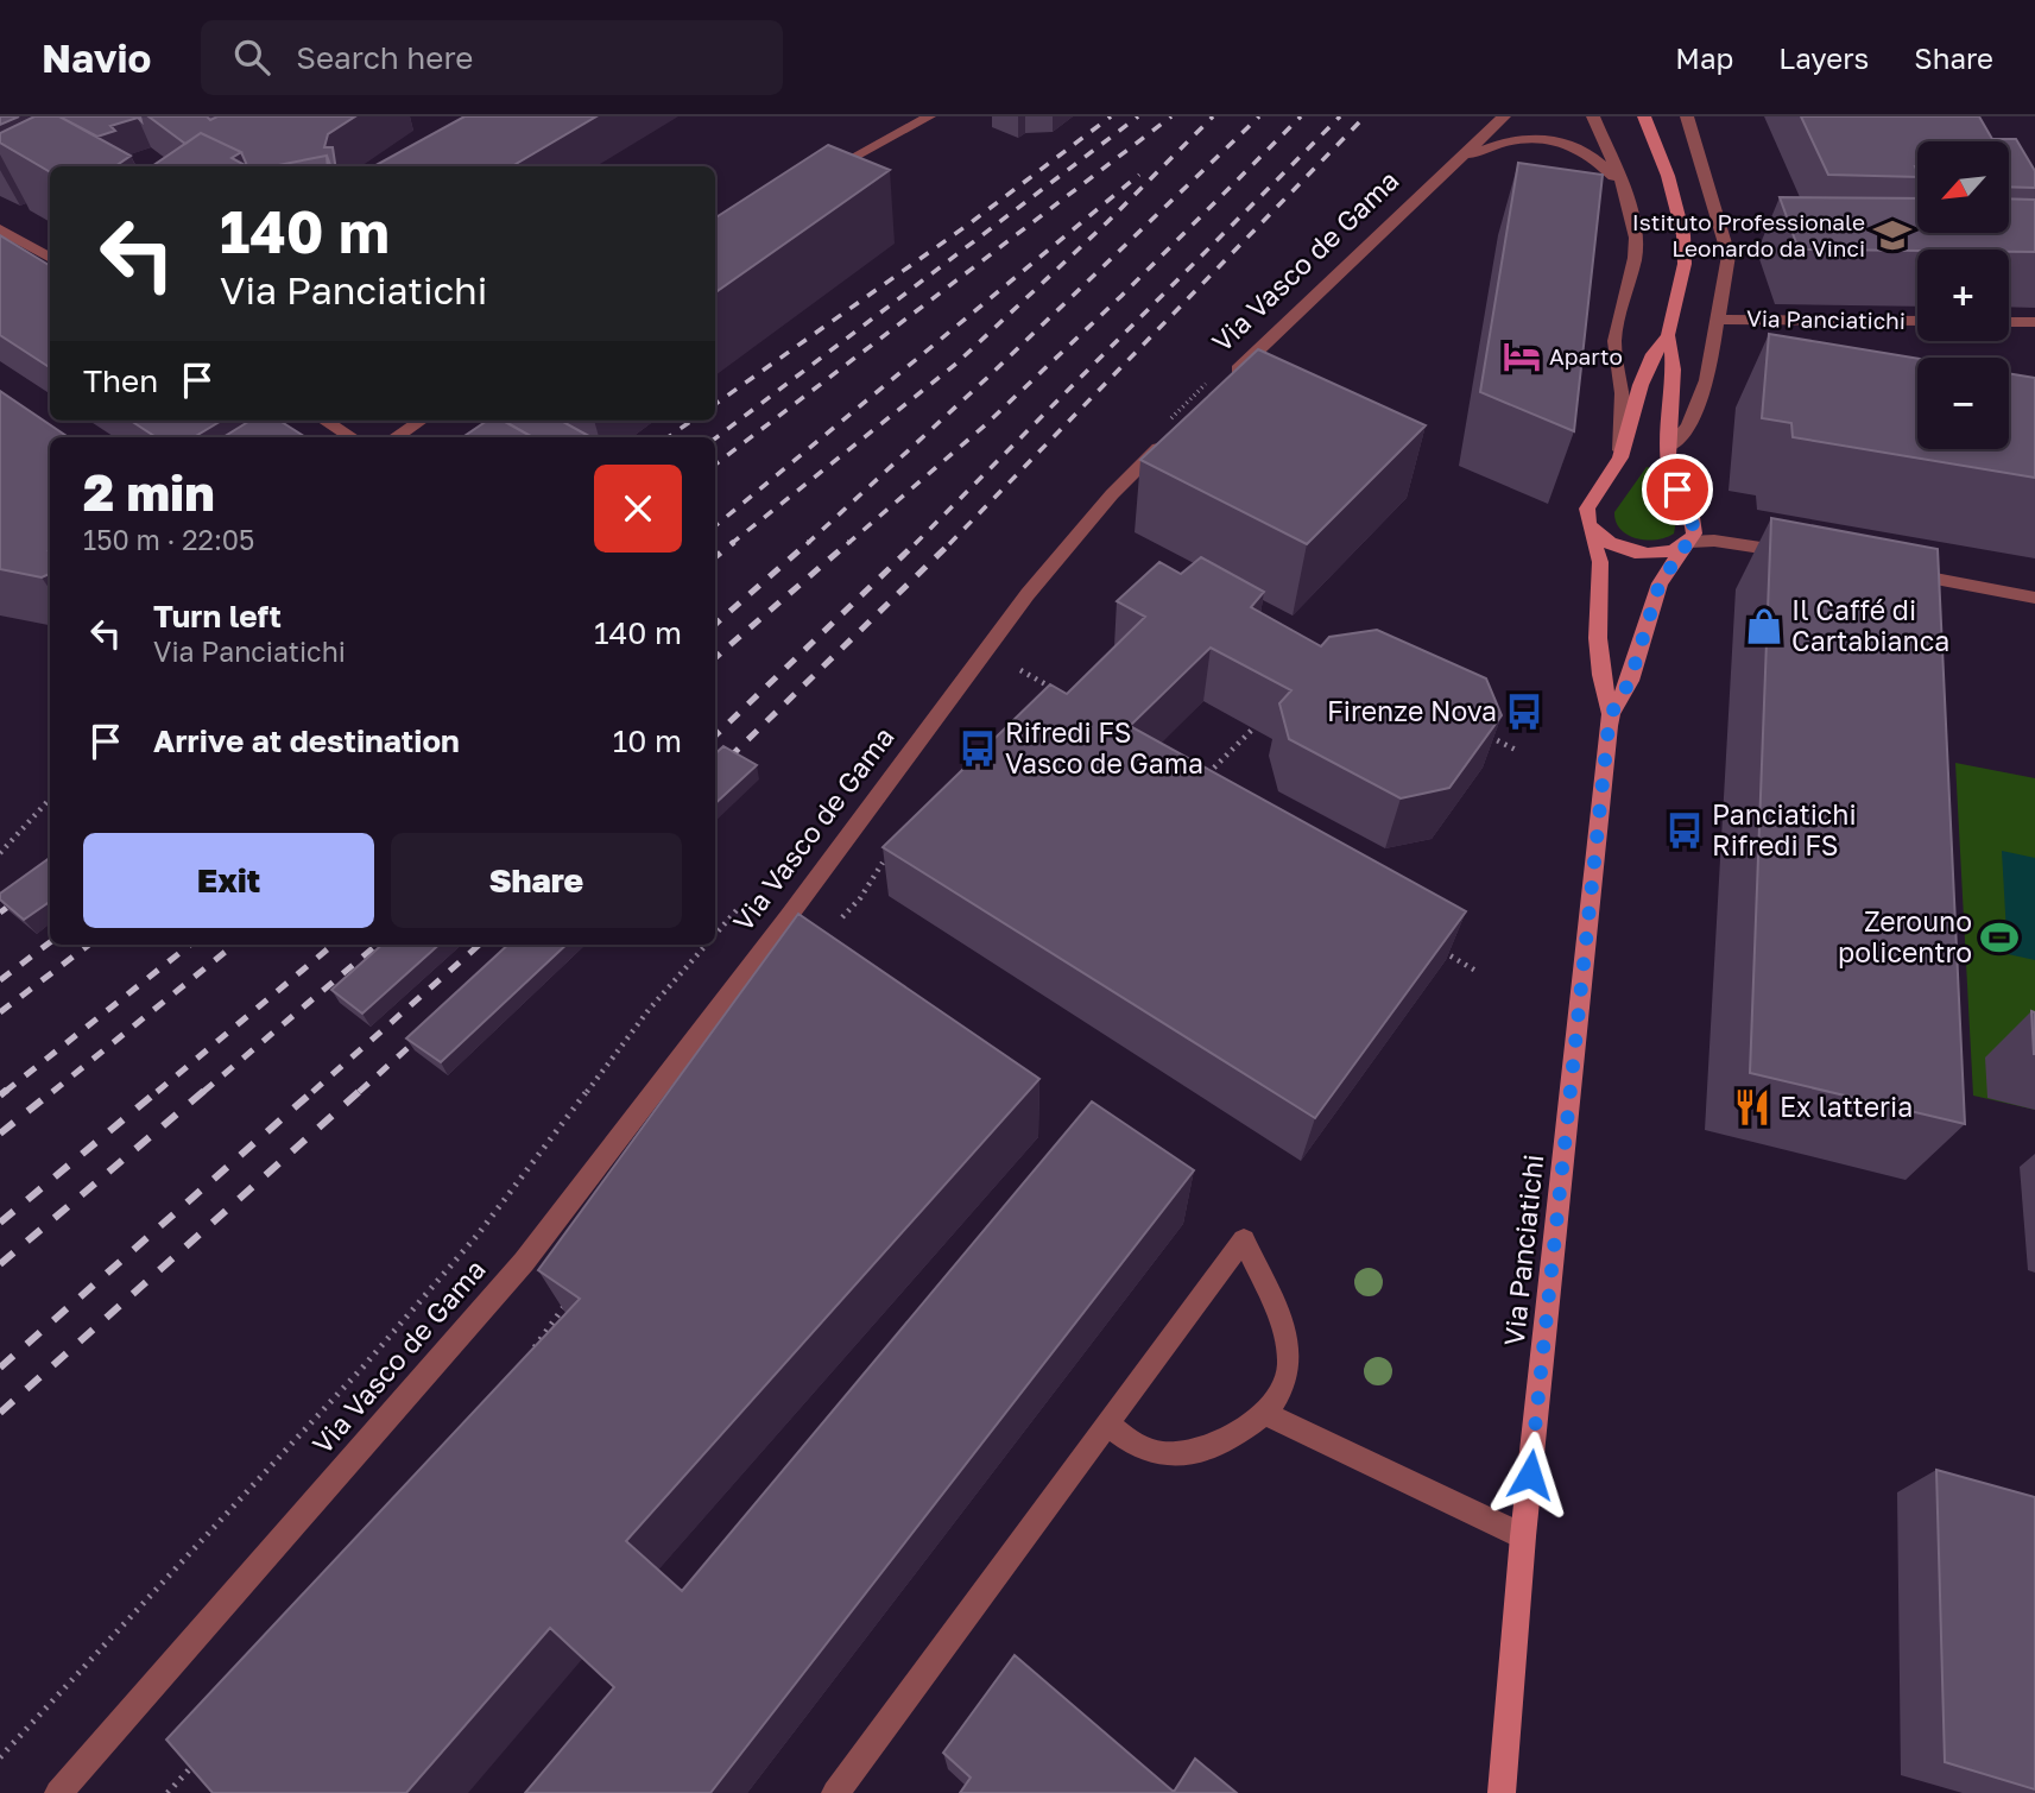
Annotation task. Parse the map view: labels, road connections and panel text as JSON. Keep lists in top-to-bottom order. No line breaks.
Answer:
{"streets":{"main road":["Via Panciatichi"],"street":["Via Vasco de Gama"]},"places":{"school or university":["Istituto Professionale Leonardo da Vinci"],"hotel":["Aparto"],"shop":["Il Caffé di Cartabianca"],"bus stop":["Firenze Nova","Rifredi FS Vasco de Gama","Panciatichi Rifredi FS"],"sports":["Zerouno policentro"],"restaurant":["Ex latteria"]},"north":"bottom left","page":{"header":"Navio","search":"Search here","nav":["Map","Layers","Share"],"map_buttons":["+","−"],"turn":["140 m","Via Panciatichi"],"then":"Then","heading":["2 min","150 m · 22:05"],"list":[{"name":"Turn left","note":"Via Panciatichi","value":"140 m"},{"name":"Arrive at destination","value":"10 m"}],"buttons":["Exit","Share"]}}
